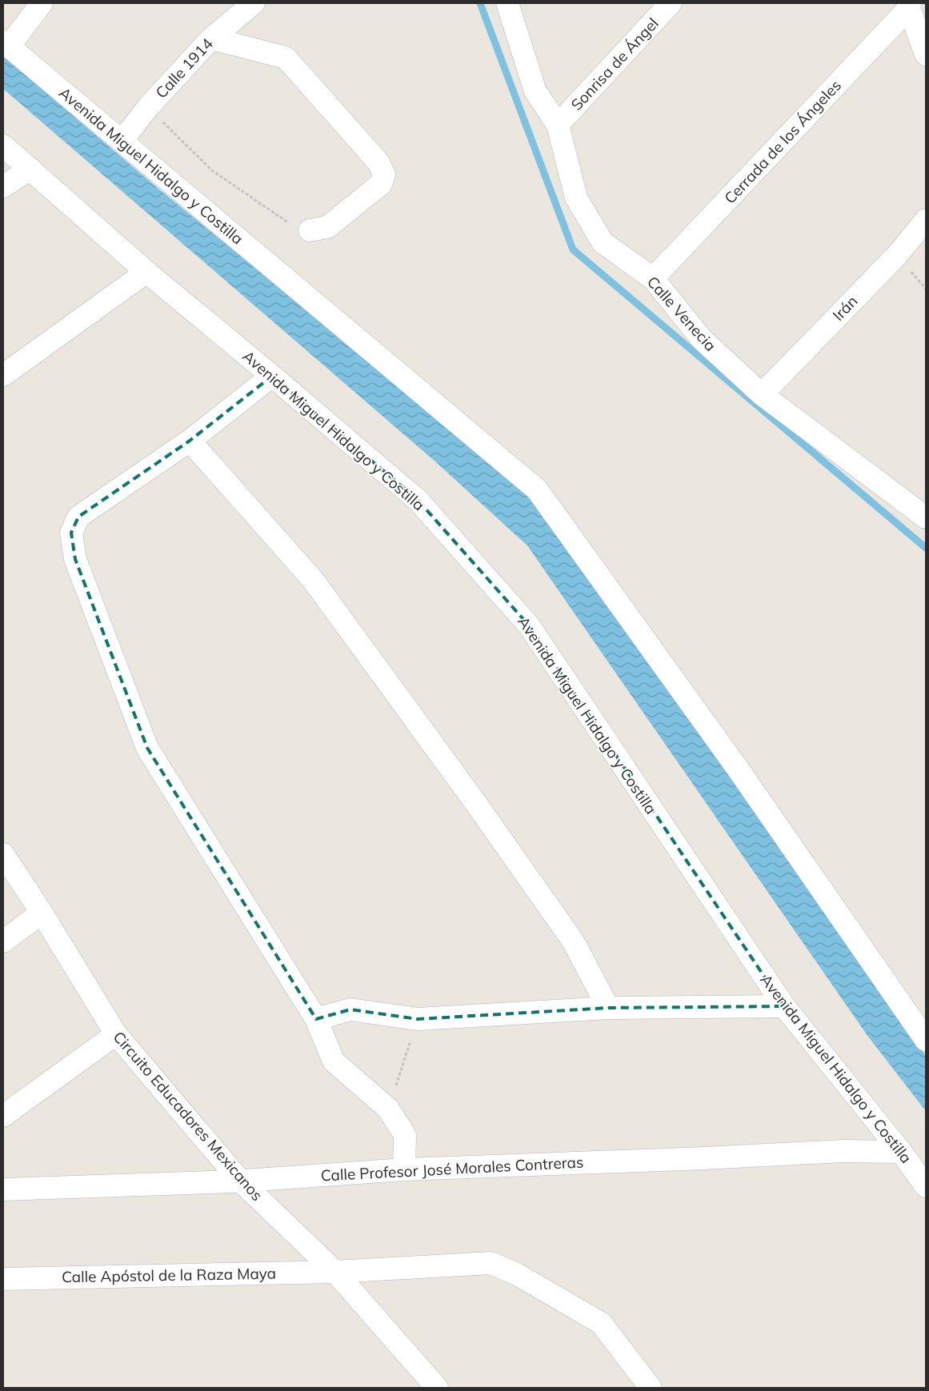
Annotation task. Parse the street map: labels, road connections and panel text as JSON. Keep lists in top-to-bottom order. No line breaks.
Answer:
{"streets":{"street":["Sonrisa de Ángel","Calle 1914","Cerrada de los Ángeles","Avenida Miguel Hidalgo y Costilla","Irán","Calle Venecia","Circuito Educadores Mexicanos","Calle Profesor José Morales Contreras","Calle Apóstol de la Raza Maya"]},"crossings":[["Sonrisa de Ángel","Calle Venecia"],["Calle 1914","Avenida Miguel Hidalgo y Costilla"],["Cerrada de los Ángeles","Calle Venecia"],["Avenida Miguel Hidalgo y Costilla","Calle Profesor José Morales Contreras"],["Irán","Calle Venecia"],["Circuito Educadores Mexicanos","Calle Profesor José Morales Contreras"],["Circuito Educadores Mexicanos","Calle Apóstol de la Raza Maya"]]}
